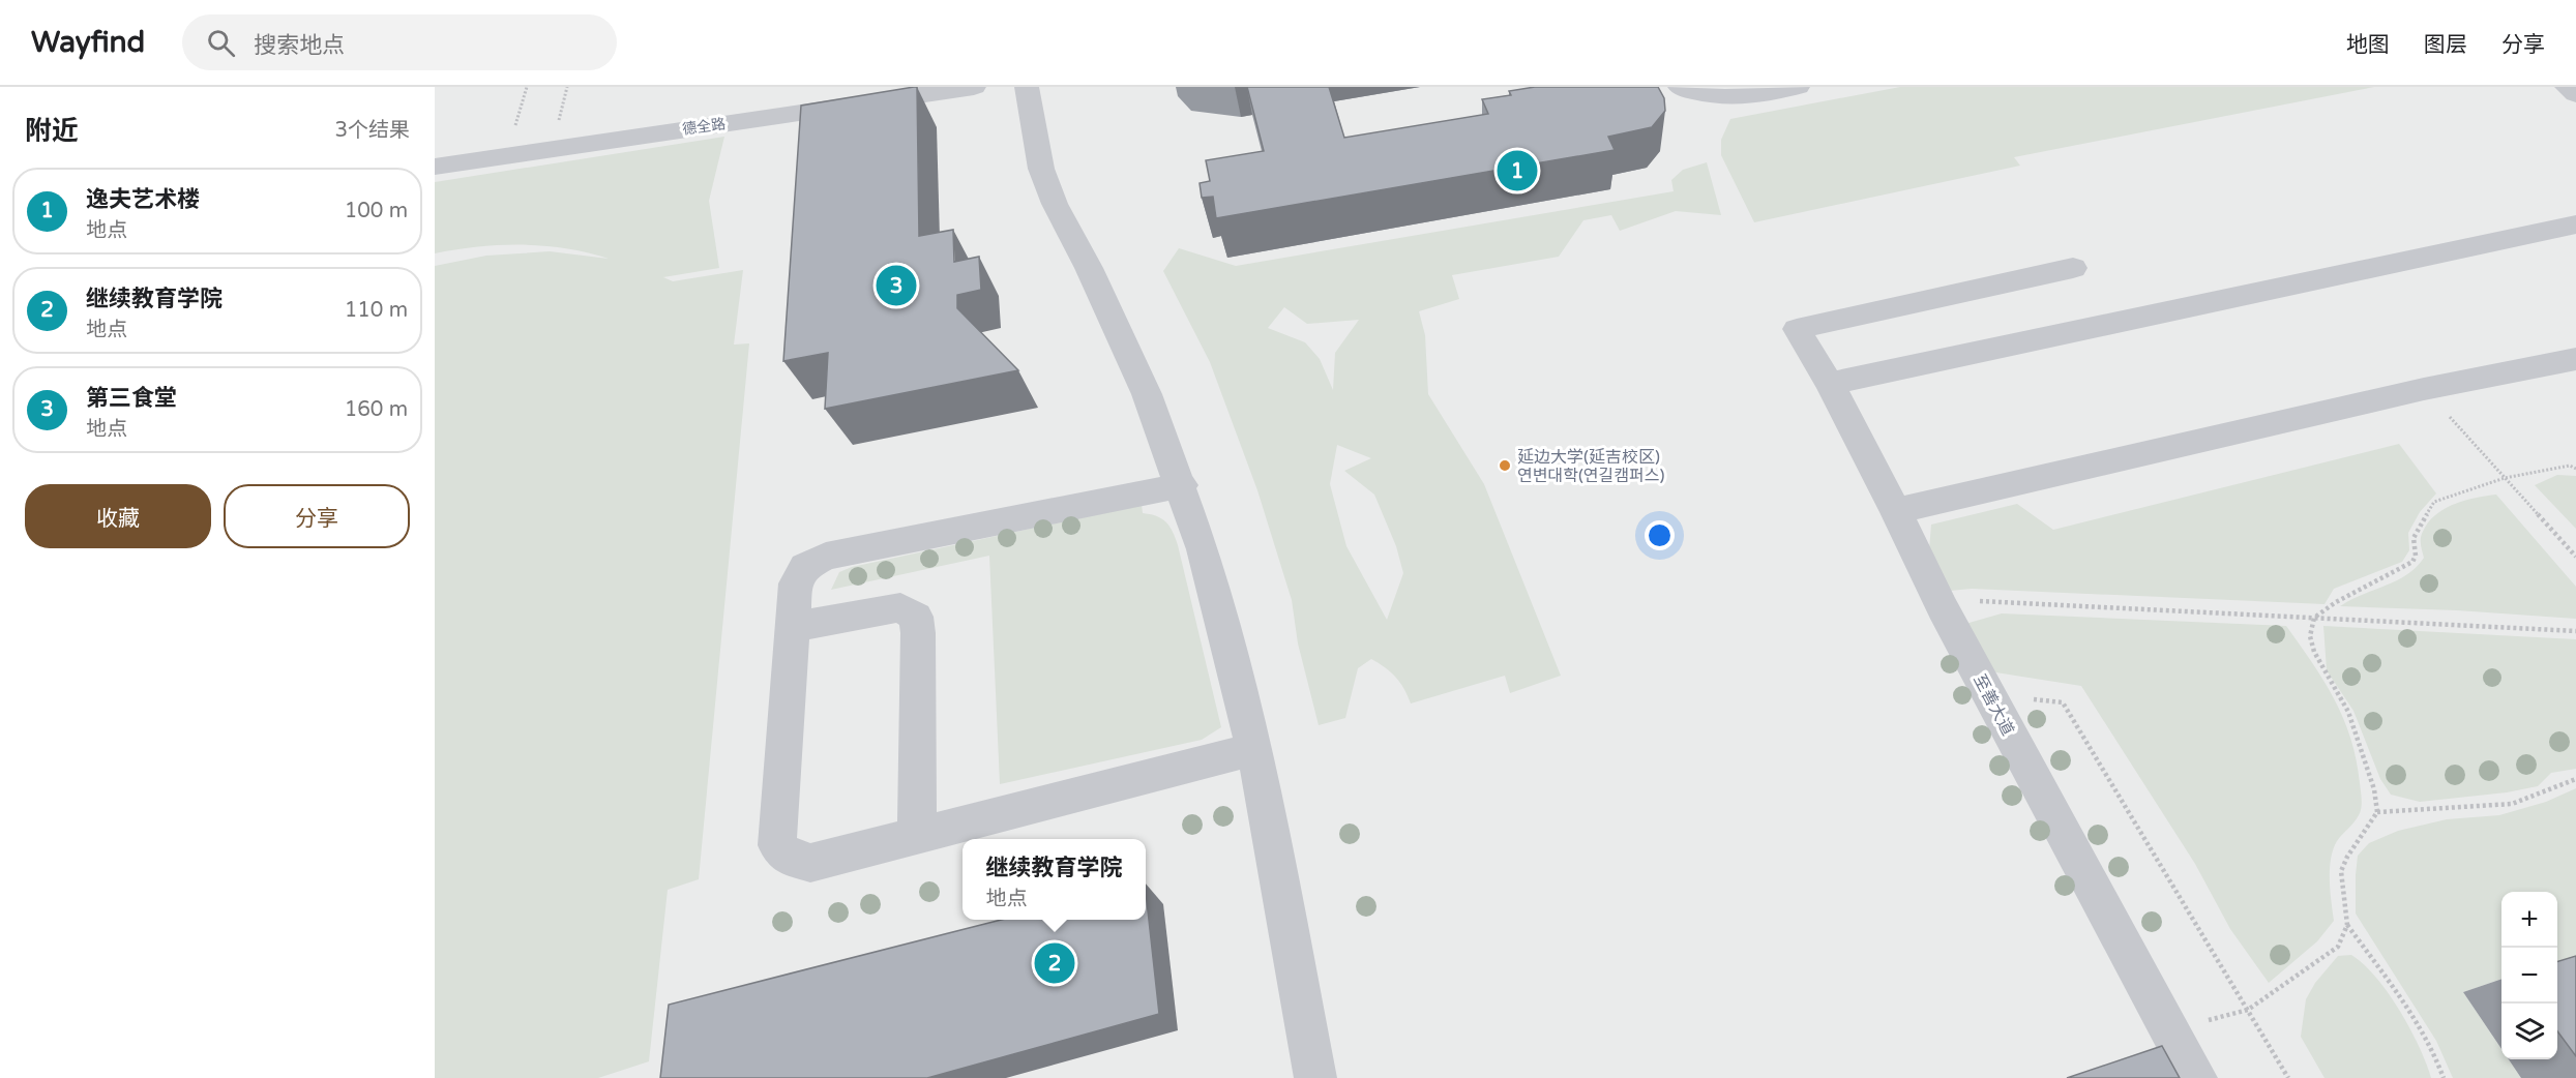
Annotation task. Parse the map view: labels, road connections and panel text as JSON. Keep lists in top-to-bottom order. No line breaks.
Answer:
{"streets":{"lane":["德全路","至善大道"]},"places":["延边大学(延吉校区) 연변대학(연길캠퍼스)"],"page":{"header":"Wayfind","search":"搜索地点","nav":["地图","图层","分享"],"heading":["附近","3个结果"],"pins":["1","3","2"],"list":[{"mark":"1","name":"逸夫艺术楼","note":"地点","value":"100 m"},{"mark":"2","name":"继续教育学院","note":"地点","value":"110 m"},{"mark":"3","name":"第三食堂","note":"地点","value":"160 m"}],"buttons":["收藏","分享"],"popup":["继续教育学院","地点"],"map_buttons":["+","−"]}}
